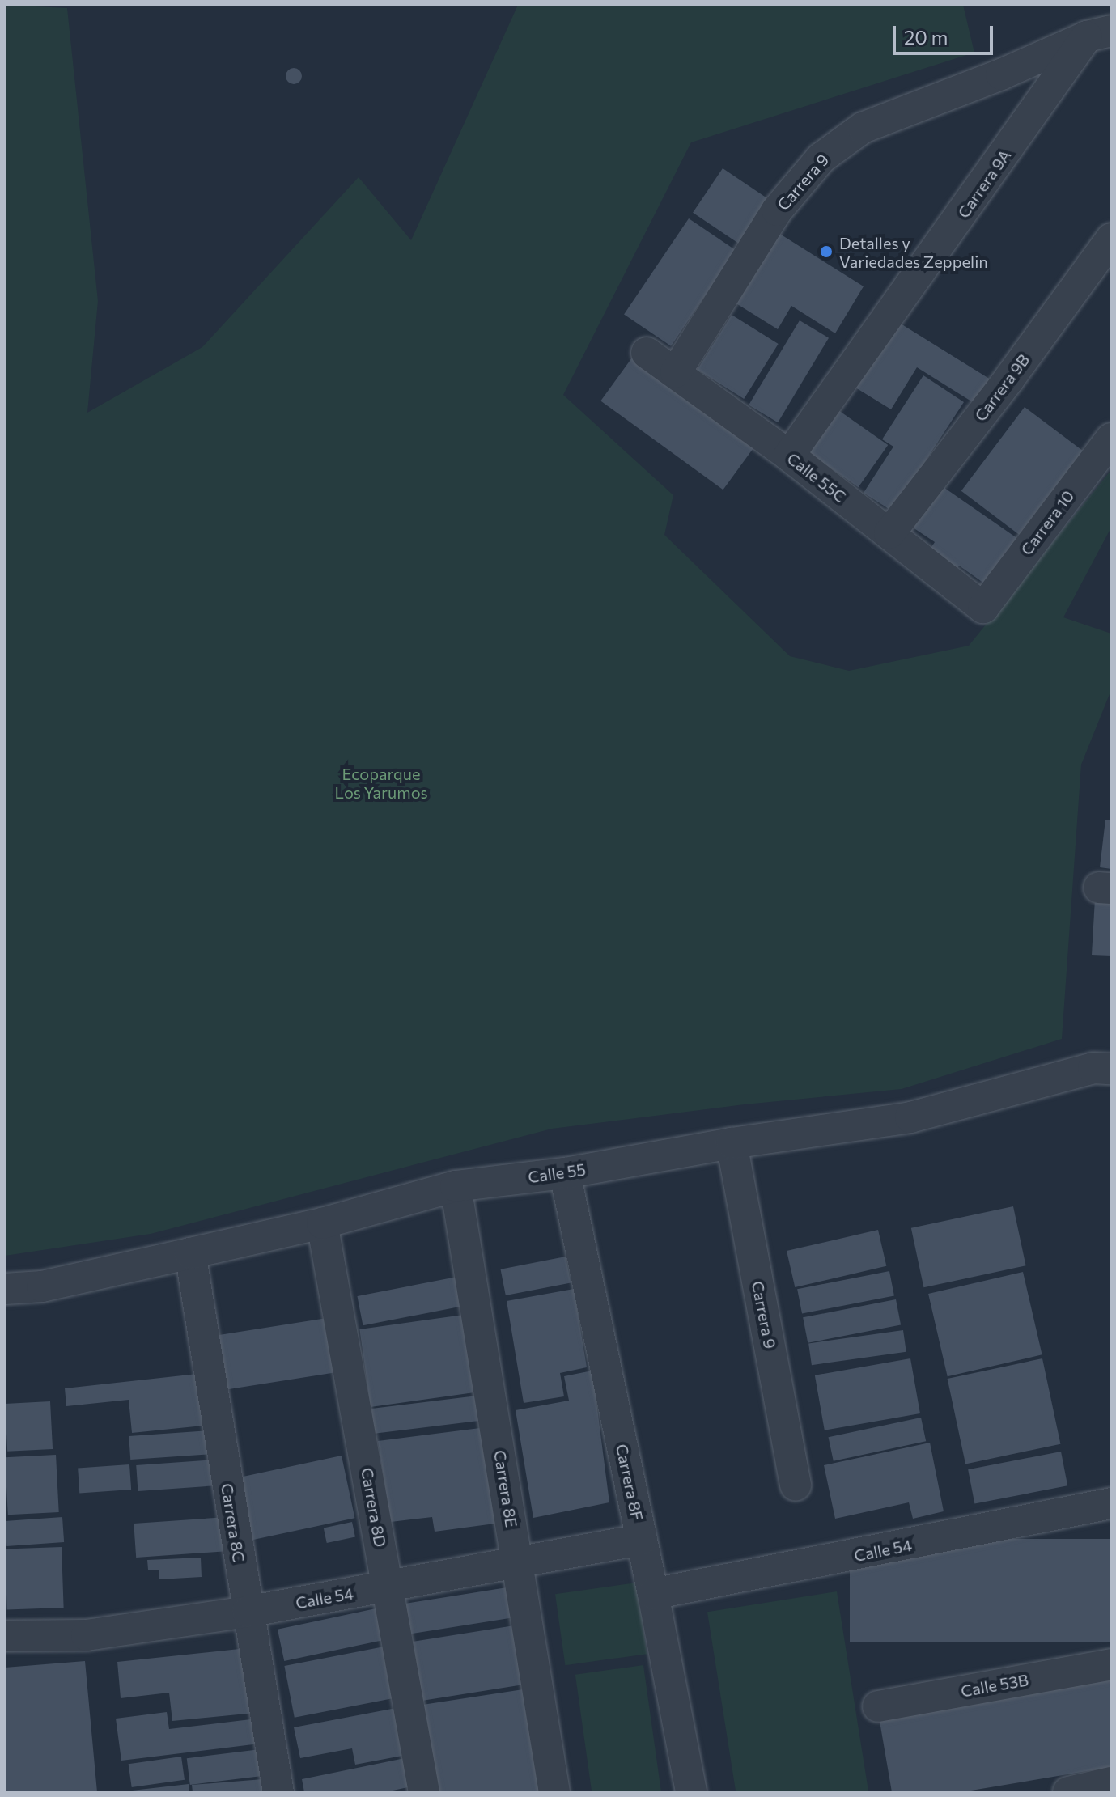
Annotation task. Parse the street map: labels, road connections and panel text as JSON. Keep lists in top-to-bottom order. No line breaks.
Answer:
{"streets":{"street":["Carrera 9","Carrera 9A","Carrera 9B","Calle 55C","Carrera 10","Calle 55","Carrera 8F","Carrera 8E","Carrera 8D","Carrera 8C","Calle 54","Calle 53B"]},"crossings":[["Carrera 9","Carrera 9A"],["Carrera 9","Calle 55C"],["Carrera 9","Calle 55"],["Carrera 9A","Calle 55C"],["Carrera 9B","Calle 55C"],["Calle 55C","Carrera 10"],["Calle 55","Carrera 8F"],["Calle 55","Carrera 8E"],["Calle 55","Carrera 8D"],["Calle 55","Carrera 8C"],["Carrera 8F","Calle 54"],["Carrera 8E","Calle 54"],["Carrera 8D","Calle 54"],["Carrera 8C","Calle 54"]],"parks":["Ecoparque Los Yarumos"],"places":["Detalles y Variedades Zeppelin"],"scale_bar":"20 m"}
